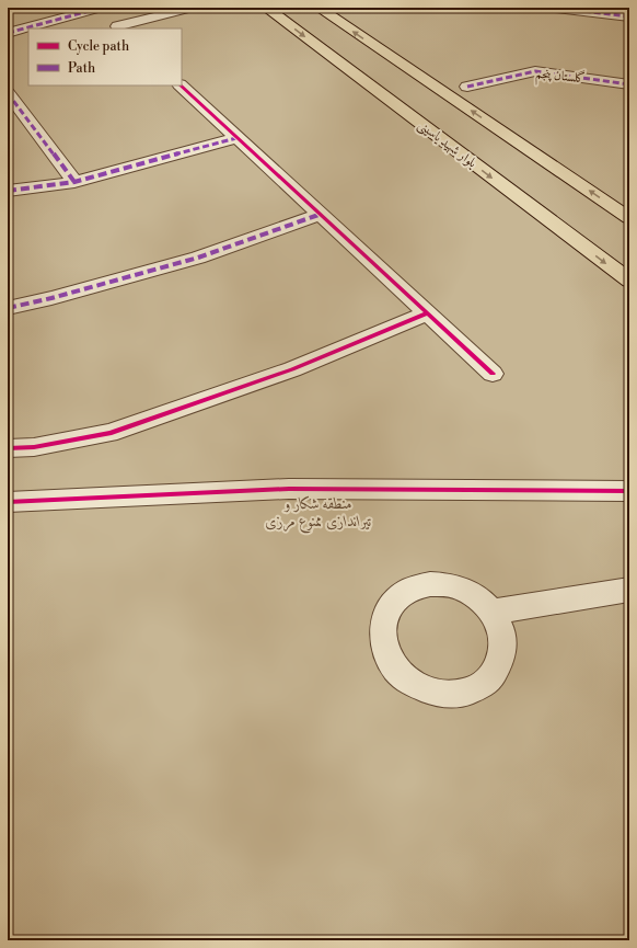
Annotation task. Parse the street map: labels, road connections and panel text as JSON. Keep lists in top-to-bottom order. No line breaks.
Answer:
{"streets":{"main road":["بلوار شهید یاسینی"],"street":["گلستان پنجم"]},"parks":["منطقه شکار و تیراندازی ممنوع مرزی"],"legend":["Cycle path","Path"]}
